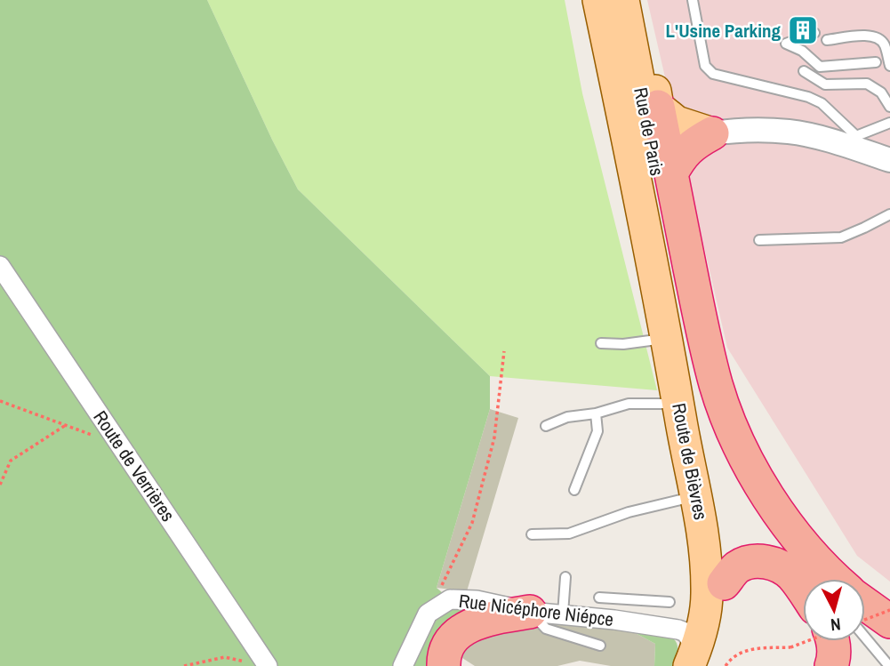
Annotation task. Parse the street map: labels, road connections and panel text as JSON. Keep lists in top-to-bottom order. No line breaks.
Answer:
{"streets":{"main road":["Rue de Paris","Route de Bièvres"],"street":["Route de Verrières","Rue Nicéphore Niépce"]},"crossings":[["Rue de Paris","Route de Bièvres"],["Route de Bièvres","Rue Nicéphore Niépce"]],"places":{"building":["L'Usine Parking"]},"north":"bottom"}
